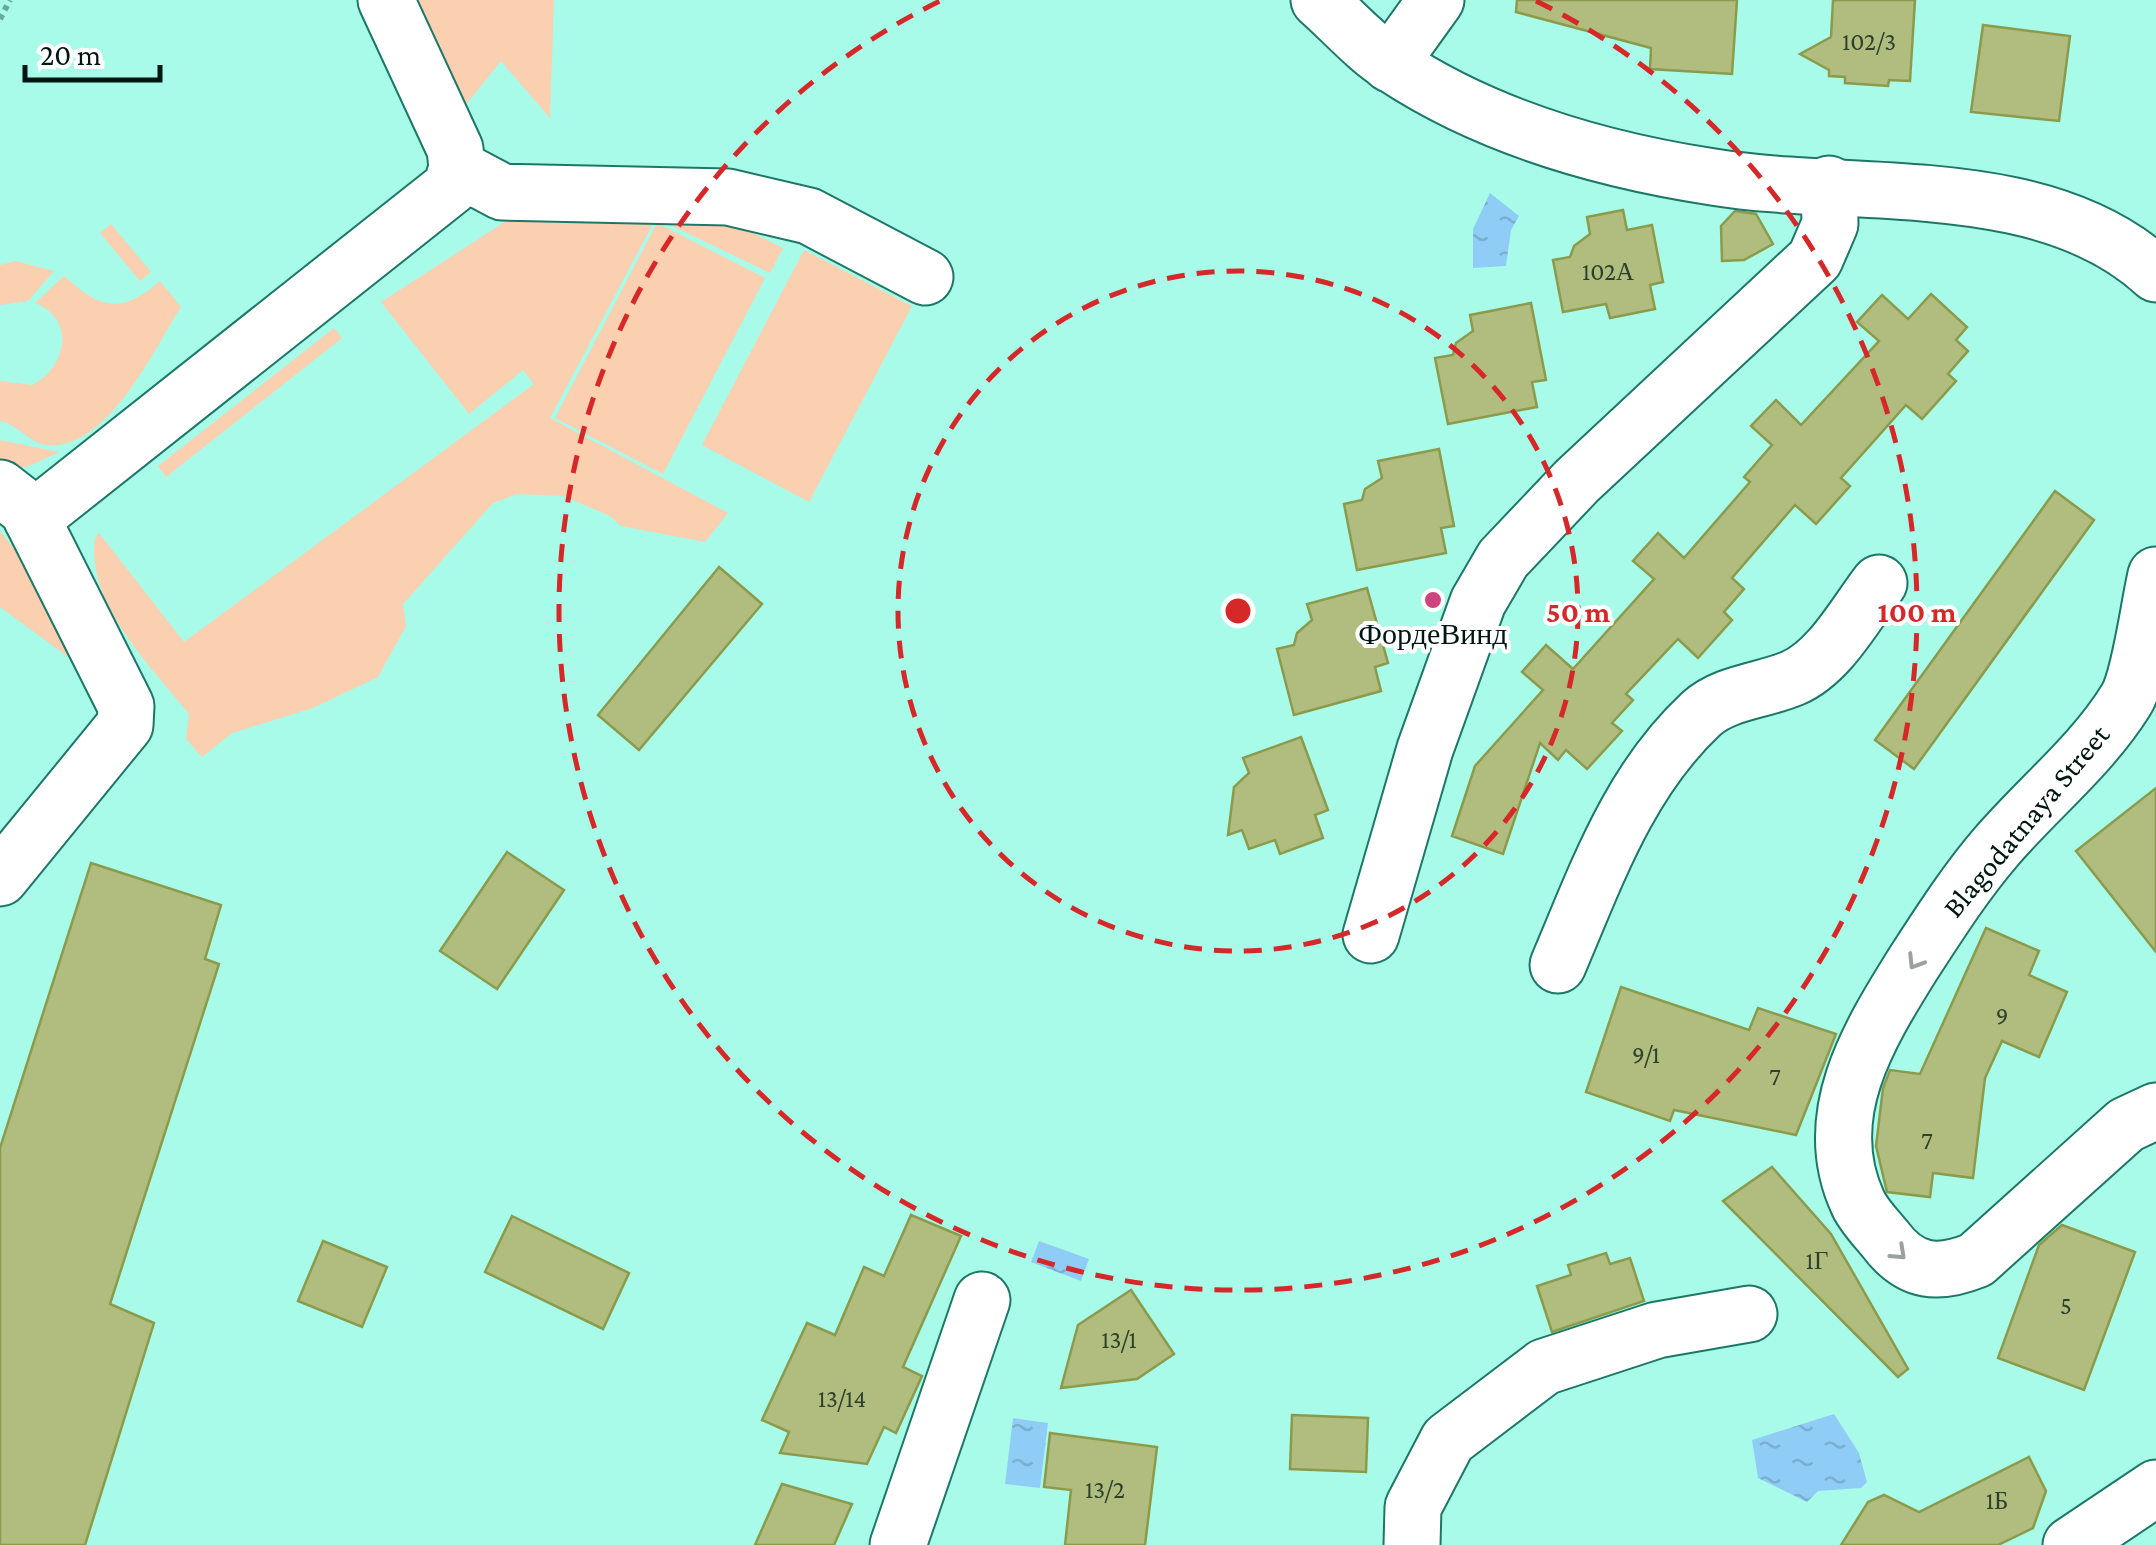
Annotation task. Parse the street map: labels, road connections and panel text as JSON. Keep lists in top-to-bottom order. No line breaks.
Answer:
{"streets":{"street":["Blagodatnaya Street"]},"places":["ФордеВинд"],"house_numbers":["102/3","102А","9","9/1","7","7","1Г","5","13/1","13/14","13/2","1Б"],"scale_bar":"20 m","rings":["50 m","100 m"]}
